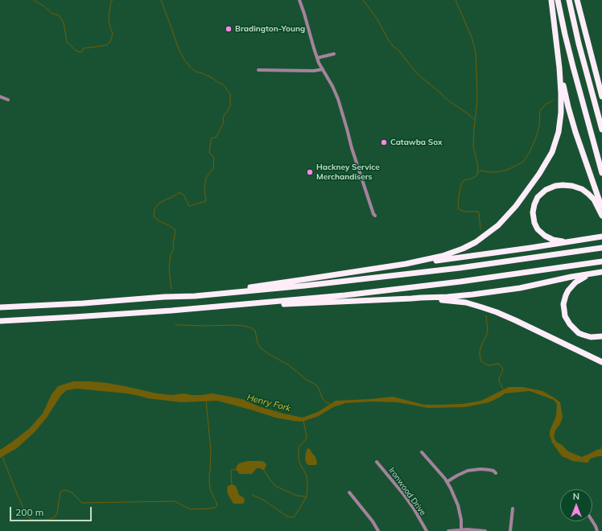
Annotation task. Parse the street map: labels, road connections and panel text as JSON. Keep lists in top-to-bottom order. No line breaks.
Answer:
{"streets":{"street":["Ironwood Drive"]},"water":["Henry Fork"],"places":["Bradington-Young","Catawba Sox","Hackney Service Merchandisers"],"scale_bar":"200 m","north":"top"}
